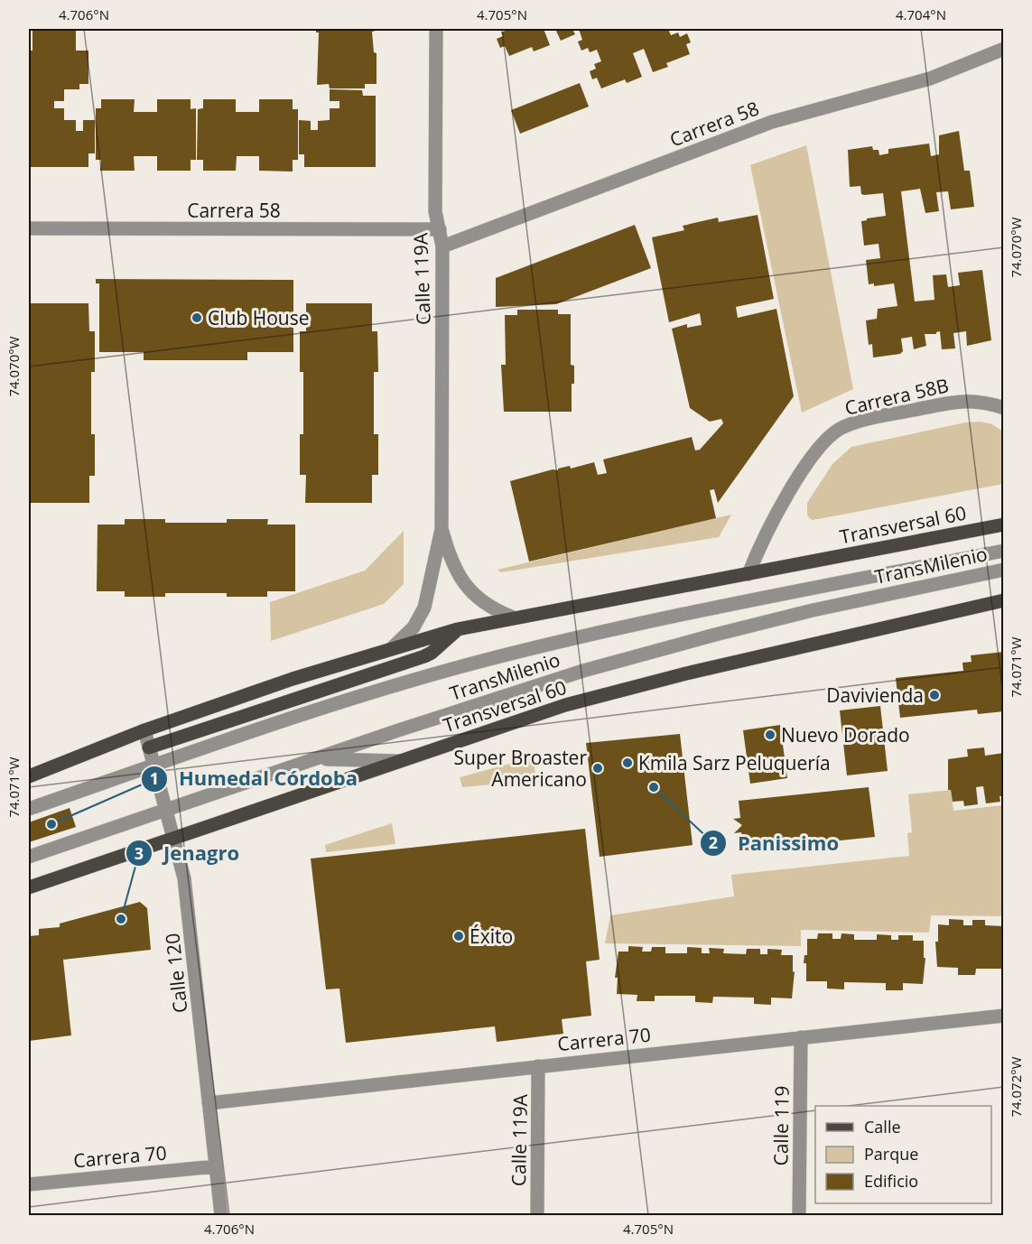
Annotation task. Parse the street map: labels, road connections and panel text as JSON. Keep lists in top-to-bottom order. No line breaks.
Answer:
{"streets":{"main road":["Transversal 60"],"street":["Carrera 58","Calle 119A","Carrera 58B","TransMilenio","Calle 120","Carrera 70","Calle 119"]},"crossings":[["Carrera 58","Calle 119A"],["Calle 119A","Transversal 60"],["Calle 119A","Carrera 70"],["Carrera 58B","Transversal 60"],["Transversal 60","Calle 120"],["TransMilenio","Calle 120"],["Calle 120","Carrera 70"],["Carrera 70","Calle 119"]],"places":["Club House","Davivienda","Nuevo Dorado","Kmila Sarz Peluquería","Super Broaster Americano","Panissimo","Humedal Córdoba","Jenagro","Éxito"],"legend":["Calle","Parque","Edificio"],"coordinates":["4.706°N","4.705°N","4.704°N","74.070°W","74.071°W","74.072°W"]}
